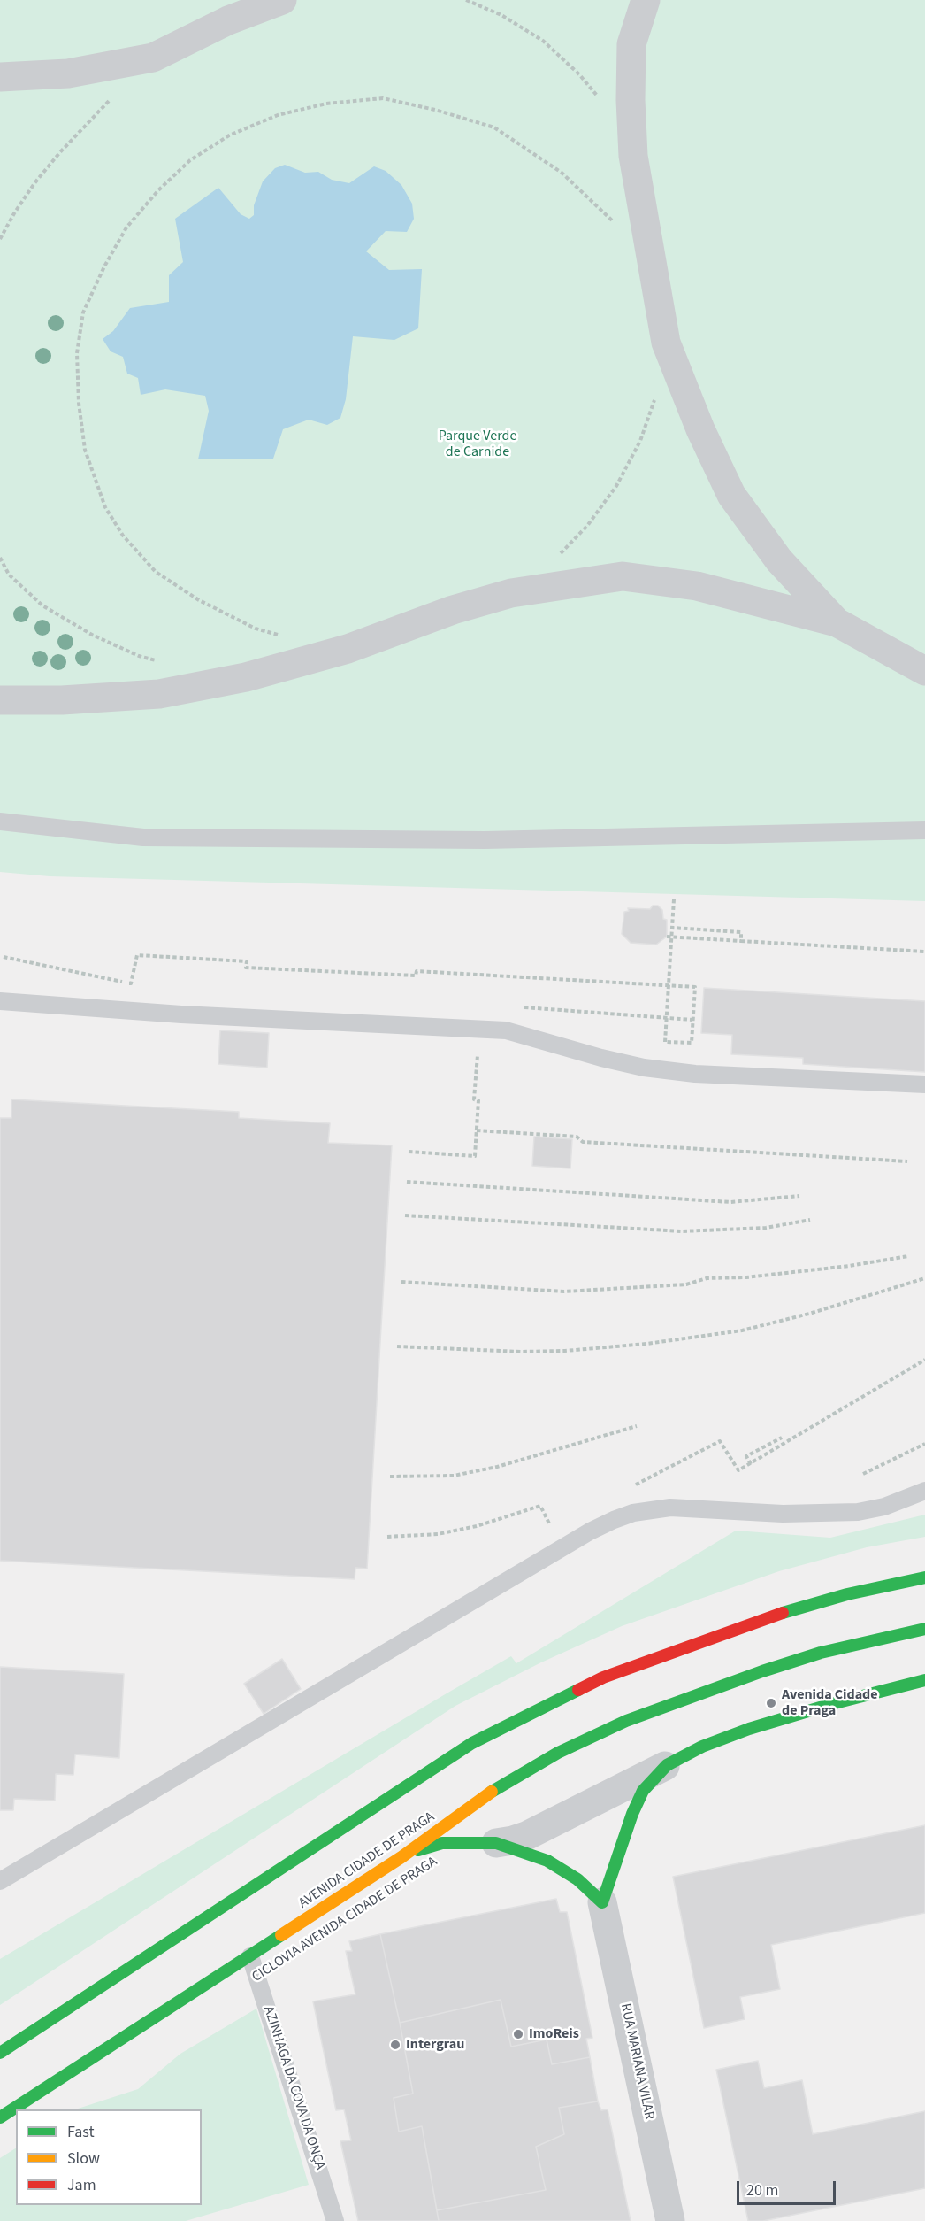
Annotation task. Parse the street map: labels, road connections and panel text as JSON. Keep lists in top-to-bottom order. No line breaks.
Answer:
{"streets":{"main road":["AVENIDA CIDADE DE PRAGA"],"street":["RUA MARIANA VILAR"],"lane":["AZINHAGA DA COVA DA ONÇA"]},"crossings":[["AVENIDA CIDADE DE PRAGA","AZINHAGA DA COVA DA ONÇA"]],"parks":["Parque Verde de Carnide"],"places":["Avenida Cidade de Praga","ImoReis","Intergrau"],"legend":["Fast","Slow","Jam"],"scale_bar":"20 m"}
